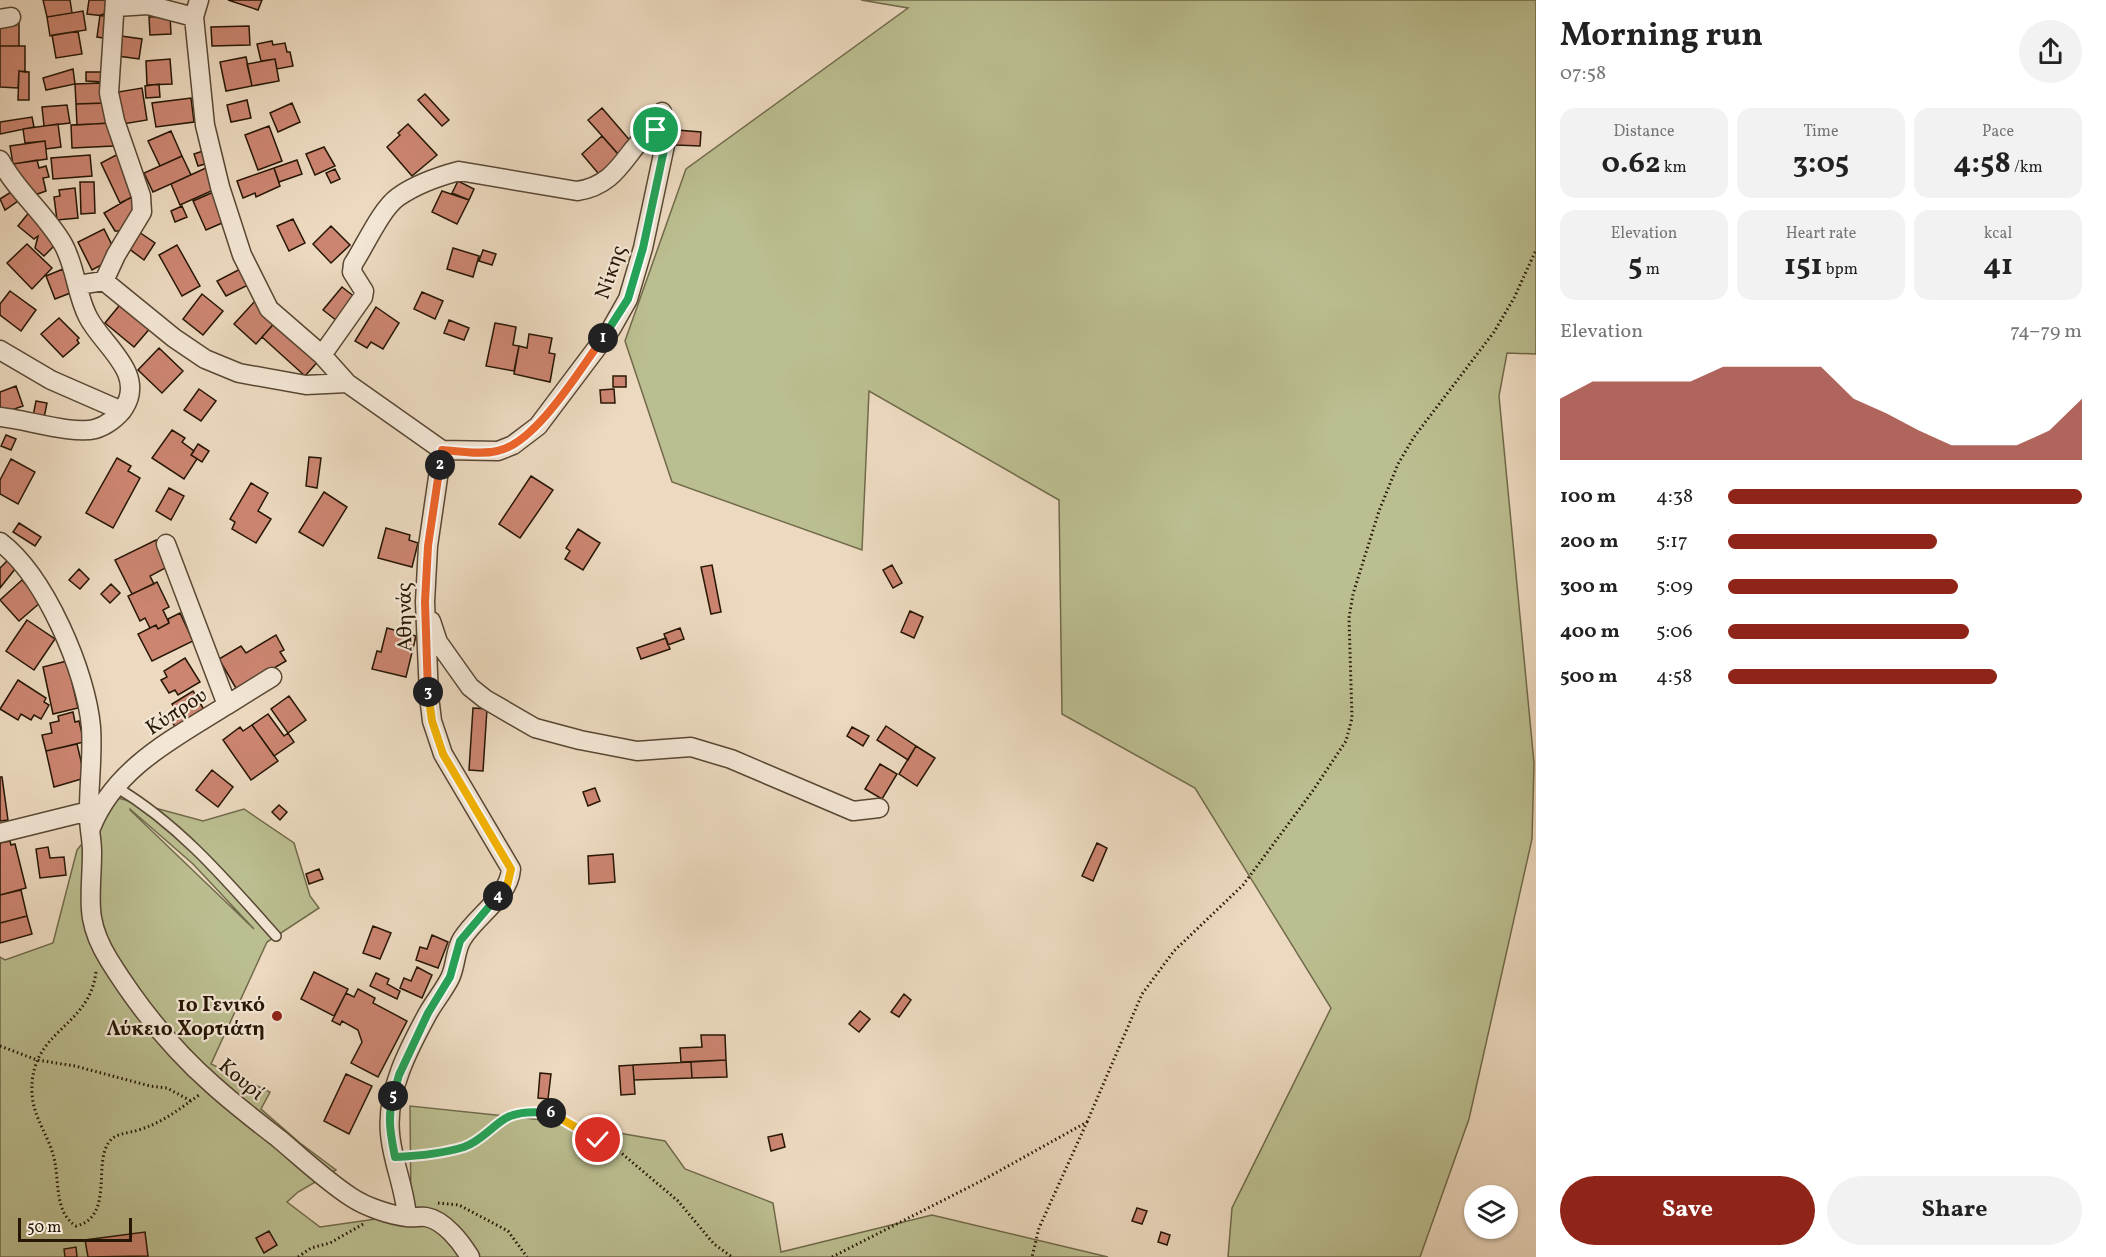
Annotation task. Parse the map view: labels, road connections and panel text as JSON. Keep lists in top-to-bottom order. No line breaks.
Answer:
{"streets":{"street":["Νίκης","Αθηνάς","Κύπρου","Κουρί"]},"crossings":[["Νίκης","Αθηνάς"],["Αθηνάς","Κουρί"],["Κύπρου","Κουρί"]],"places":["1ο Γενικό Λύκειο Χορτιάτη"],"scale_bar":"50 m","page":{"heading":["Morning run","07:58"],"stats":[["Distance","0.62 km"],["Time","3:05"],["Pace","4:58 /km"],["Elevation","5 m"],["Heart rate","151 bpm"],["kcal","41"]],"chart":["Elevation","74–79 m"],"pins":["1","2","3","4","5","6"],"list":[{"name":"100 m","note":"4:38"},{"name":"200 m","note":"5:17"},{"name":"300 m","note":"5:09"},{"name":"400 m","note":"5:06"},{"name":"500 m","note":"4:58"}],"buttons":["Save","Share"],"scale":"50 m"}}
